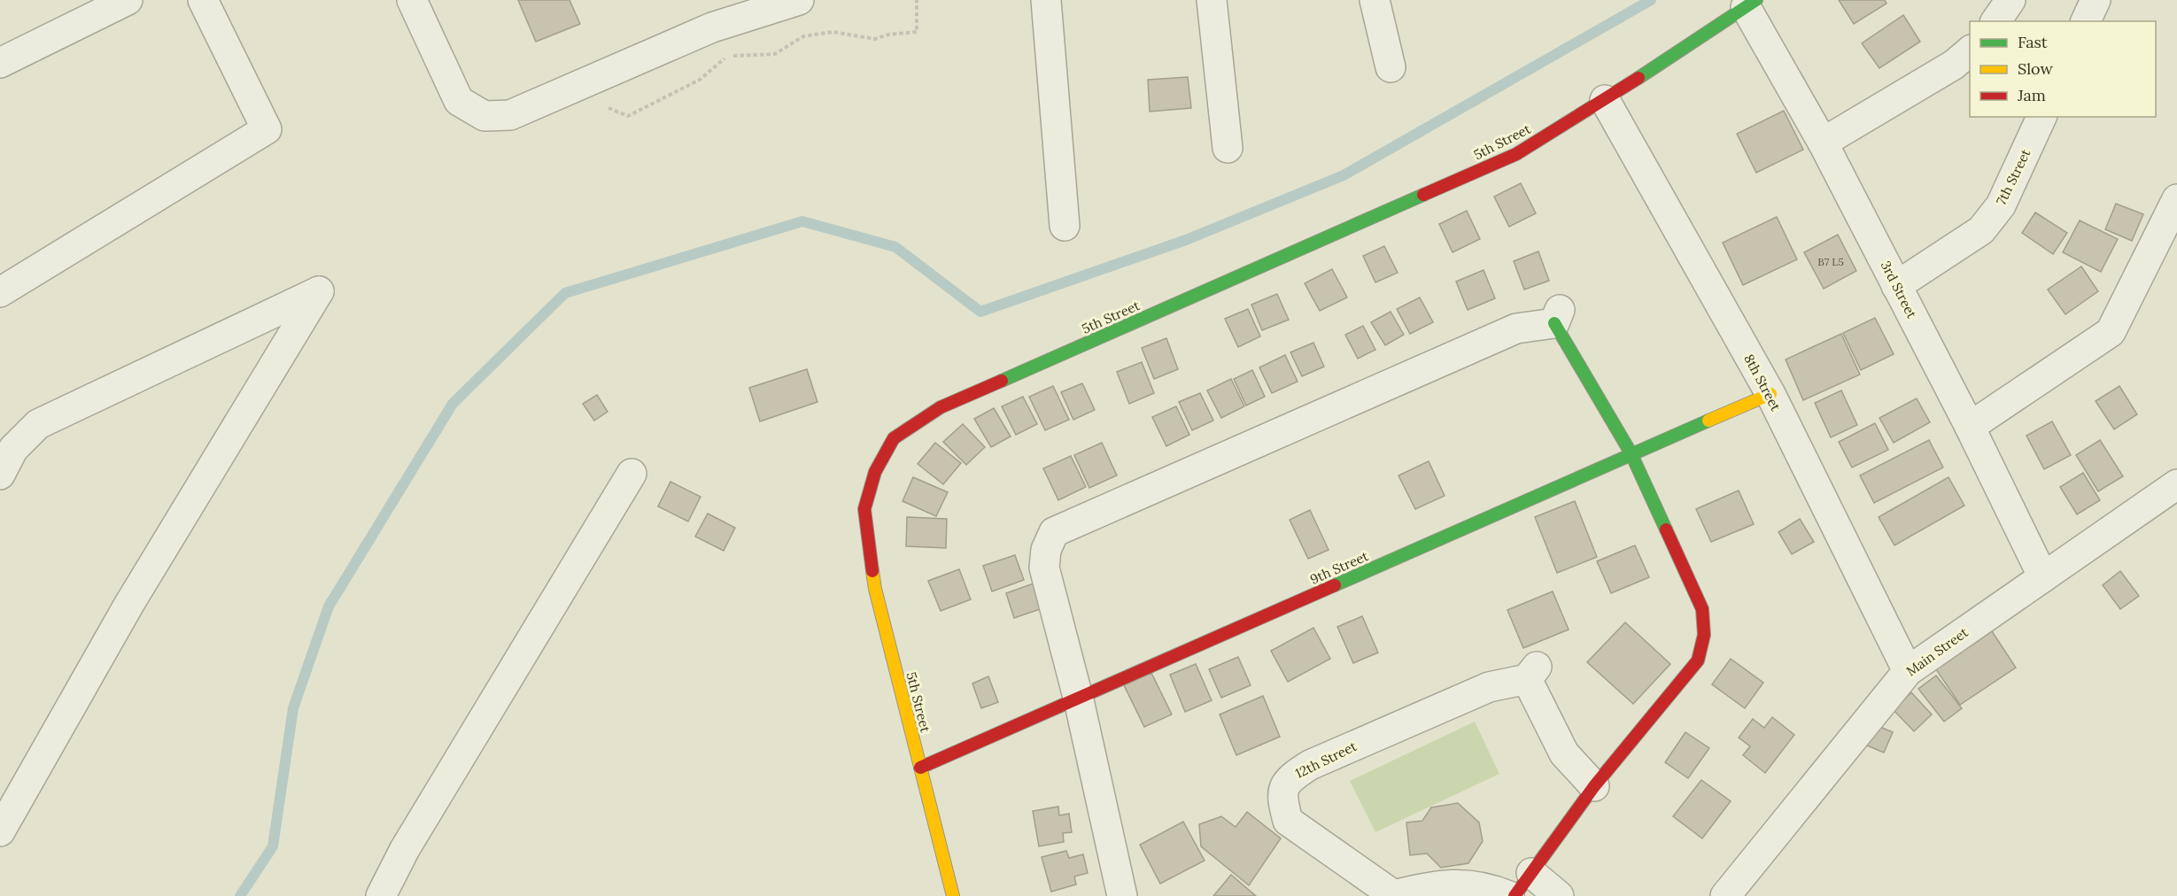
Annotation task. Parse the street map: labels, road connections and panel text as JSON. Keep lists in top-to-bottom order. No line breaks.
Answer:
{"streets":{"street":["5th Street","7th Street","3rd Street","8th Street","9th Street","Main Street","12th Street"]},"crossings":[["5th Street","3rd Street"],["5th Street","8th Street"],["5th Street","9th Street"],["7th Street","3rd Street"],["3rd Street","Main Street"],["8th Street","9th Street"],["8th Street","Main Street"]],"house_numbers":["B7 L5"],"legend":["Fast","Slow","Jam"]}
